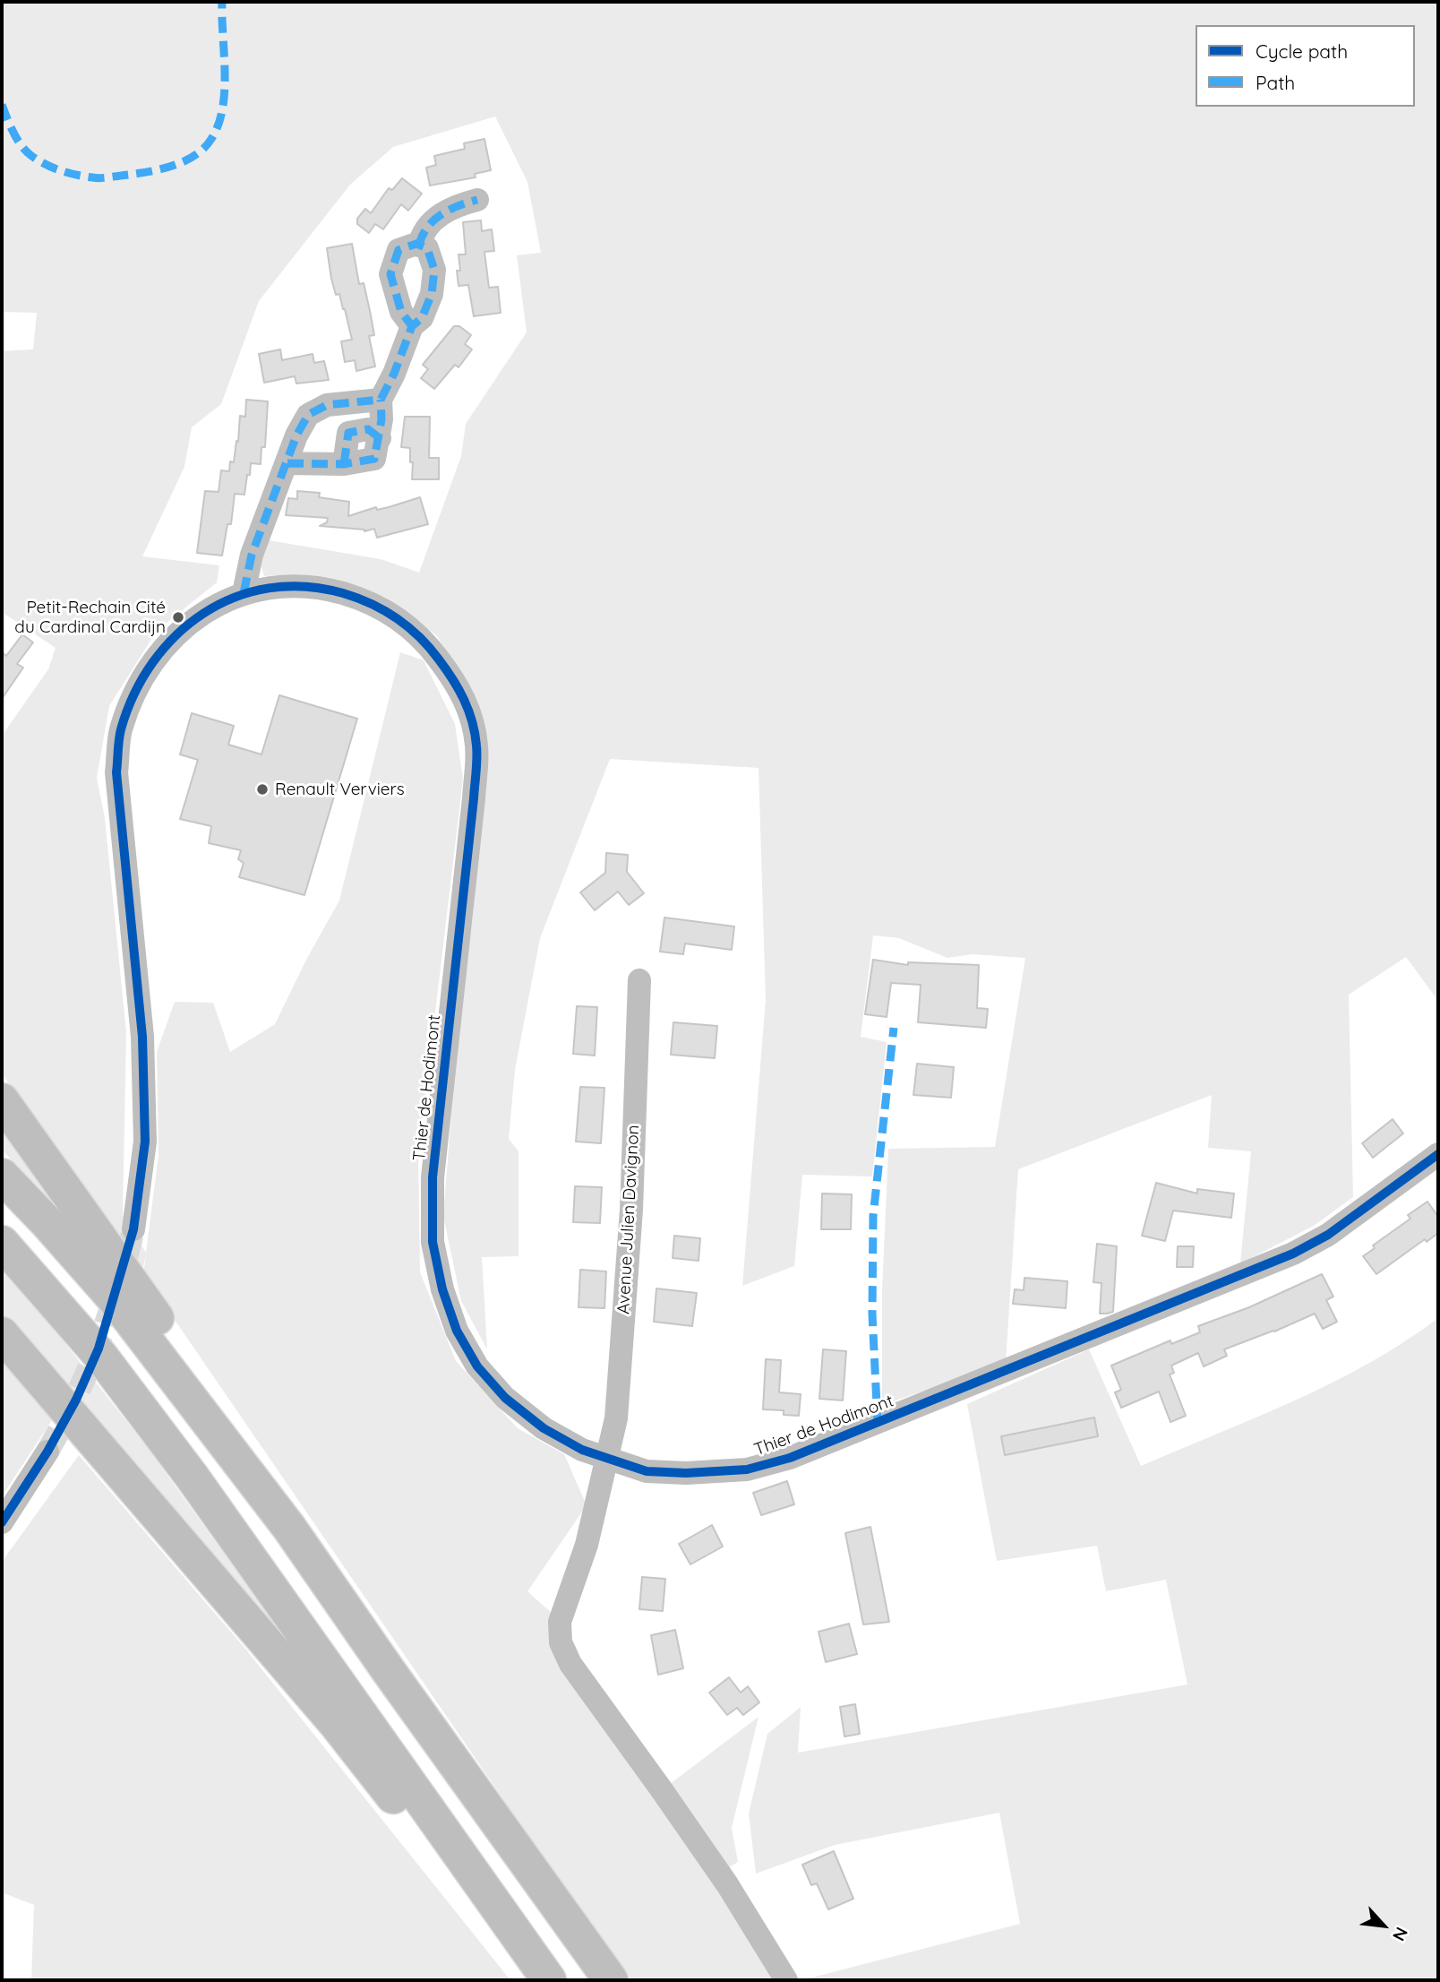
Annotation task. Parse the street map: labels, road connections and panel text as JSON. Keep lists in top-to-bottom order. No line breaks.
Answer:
{"streets":{"street":["Thier de Hodimont","Avenue Julien Davignon"]},"crossings":[["Thier de Hodimont","Avenue Julien Davignon"]],"places":["Petit-Rechain Cité du Cardinal Cardijn","Renault Verviers"],"legend":["Cycle path","Path"],"north":"bottom right"}
